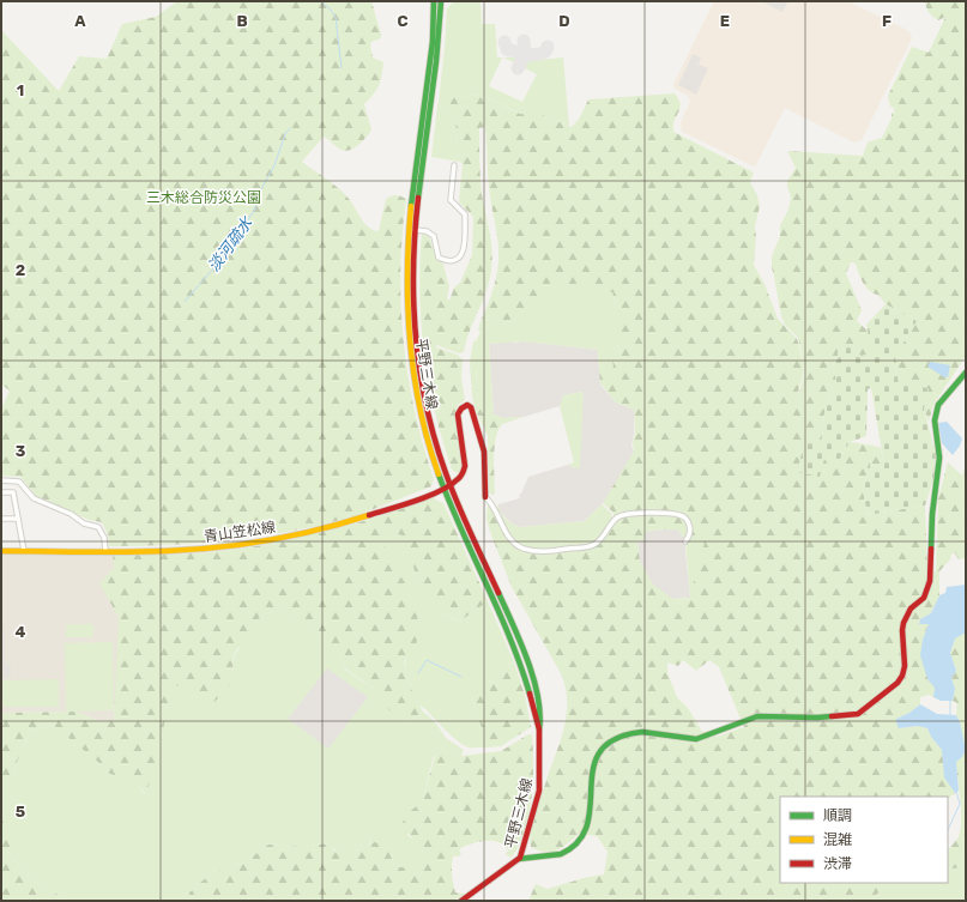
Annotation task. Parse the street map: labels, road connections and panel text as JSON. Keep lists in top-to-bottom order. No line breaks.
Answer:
{"streets":{"main road":["平野三木線","青山笠松線"]},"crossings":[["平野三木線","青山笠松線"]],"water":["淡河疏水"],"parks":["三木総合防災公園"],"legend":["順調","混雑","渋滞"],"grid":{"columns":["A","B","C","D","E","F"],"rows":["1","2","3","4","5"]}}
